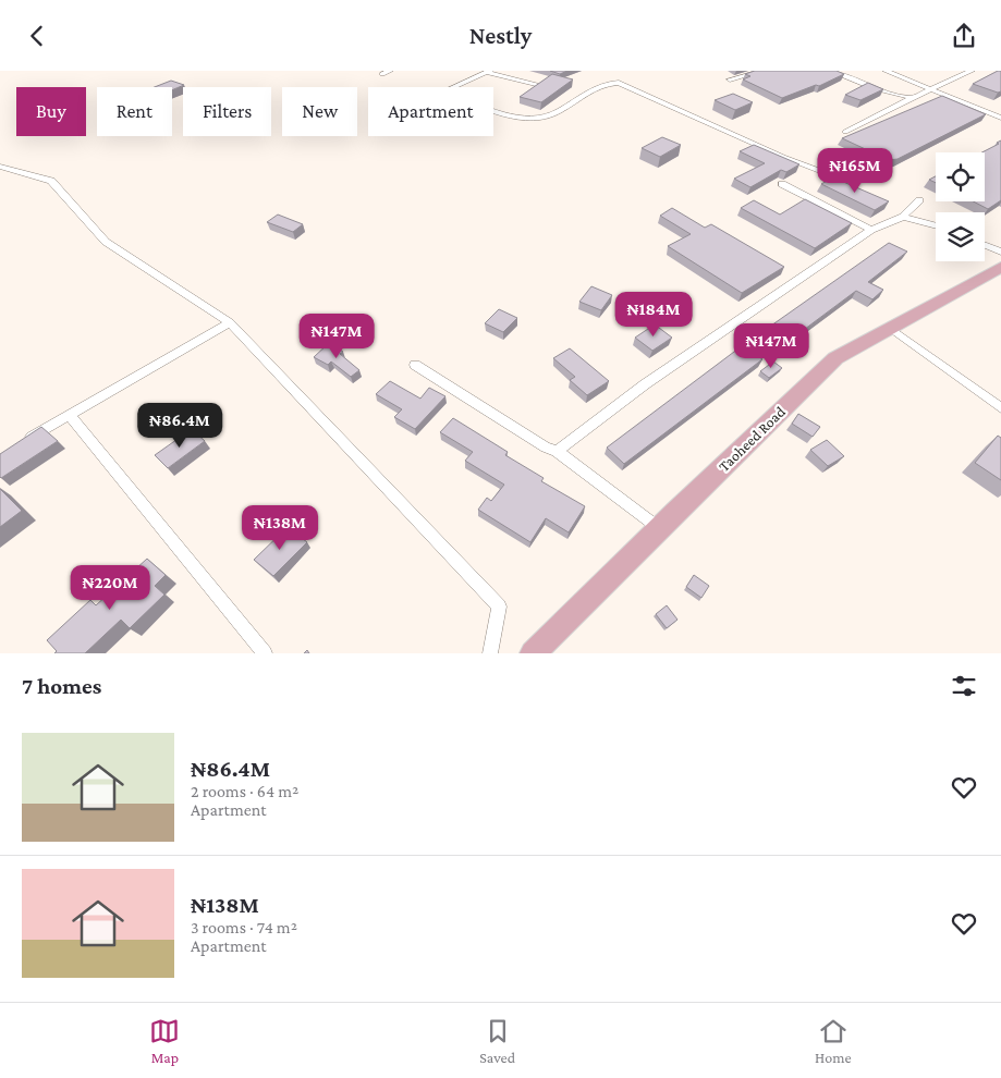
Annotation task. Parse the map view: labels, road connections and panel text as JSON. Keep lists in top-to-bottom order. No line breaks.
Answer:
{"streets":{"main road":["Taoheed Road"]},"page":{"header":"Nestly","chip":["Buy","Rent","Filters","New","Apartment"],"price":["₦165M","₦184M","₦147M","₦147M","₦86.4M","₦138M","₦220M"],"heading":"7 homes","list":[{"name":"₦86.4M","note":"2 rooms · 64 m² · Apartment"},{"name":"₦138M","note":"3 rooms · 74 m² · Apartment"}],"tabs":["Map","Saved","Home"]}}
